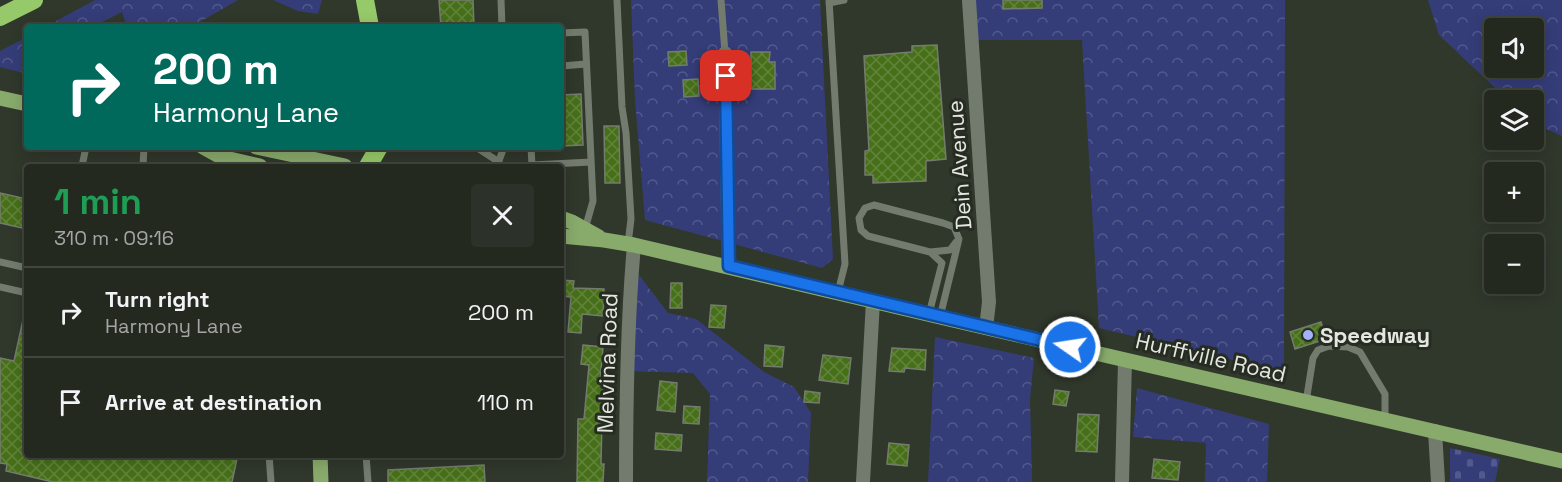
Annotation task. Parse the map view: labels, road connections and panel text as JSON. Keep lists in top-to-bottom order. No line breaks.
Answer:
{"streets":{"main road":["Hurffville Road"],"street":["Dein Avenue","Melvina Road"]},"crossings":[["Dein Avenue","Hurffville Road"],["Hurffville Road","Melvina Road"]],"places":["Speedway"],"page":{"map_buttons":["+","−"],"turn":["200 m","Harmony Lane"],"heading":["1 min","310 m · 09:16"],"list":[{"name":"Turn right","note":"Harmony Lane","value":"200 m"},{"name":"Arrive at destination","value":"110 m"}]}}
